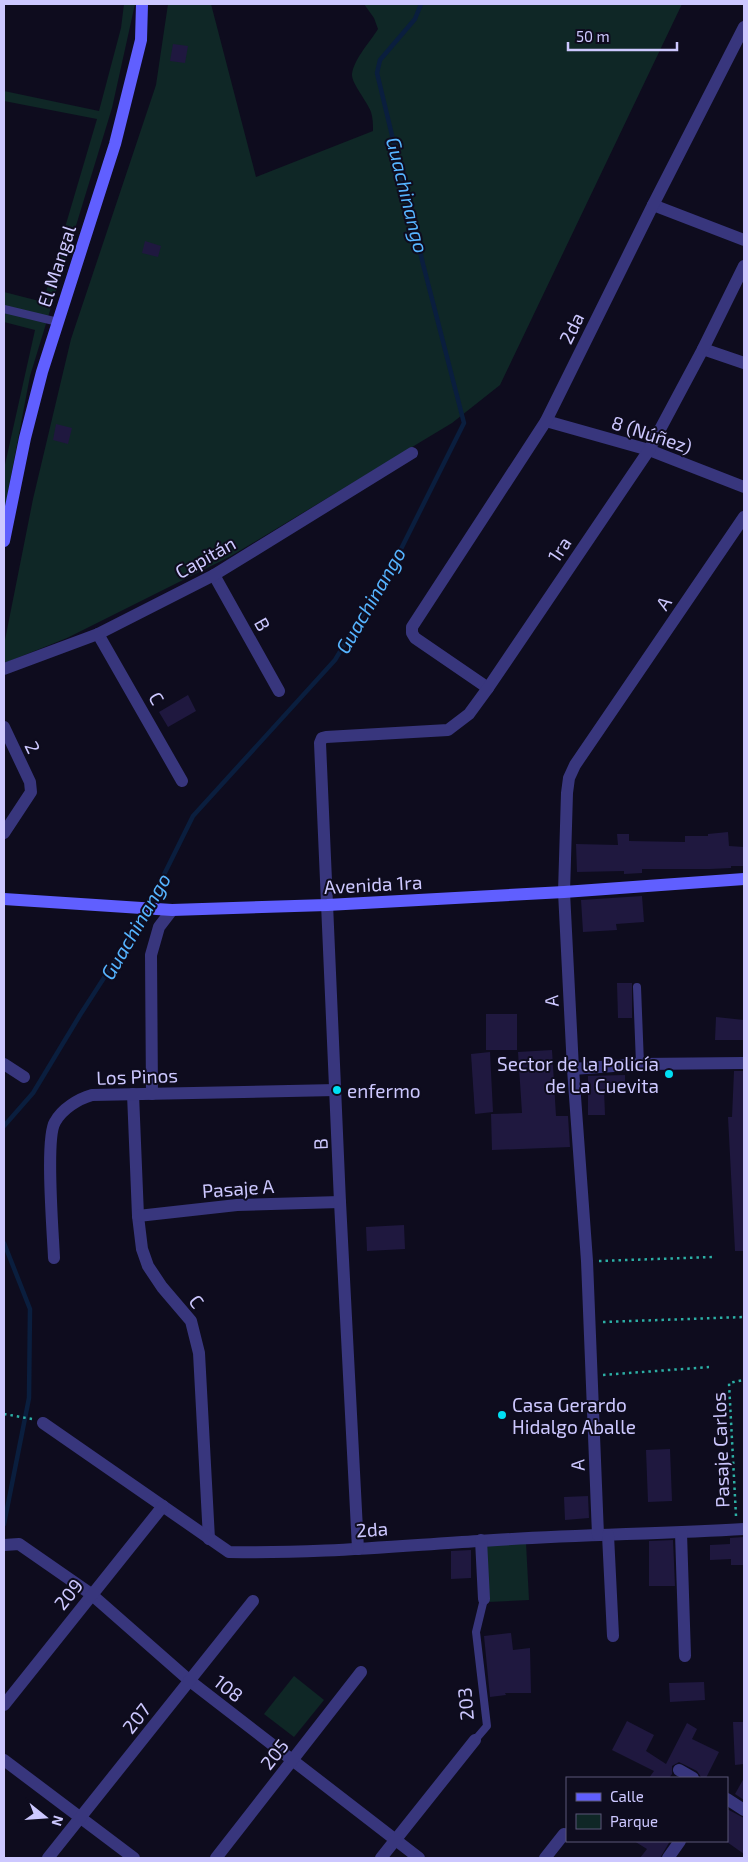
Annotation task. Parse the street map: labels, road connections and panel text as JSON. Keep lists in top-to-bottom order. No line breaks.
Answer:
{"streets":{"street":["El Mangal","2da","8 (Núñez)","1ra","Capitán","A","B","C","2","Avenida 1ra","Los Pinos","Pasaje A","209","108","203","207","205"],"path":["Pasaje Carlos"]},"crossings":[["2da","8 (Núñez)"],["2da","1ra"],["2da","A"],["2da","B"],["2da","C"],["2da","Pasaje Carlos"],["2da","209"],["2da","203"],["8 (Núñez)","1ra"],["1ra","B"],["Capitán","B"],["Capitán","C"],["A","Avenida 1ra"],["B","Avenida 1ra"],["B","Los Pinos"],["B","Pasaje A"],["C","Los Pinos"],["C","Pasaje A"],["209","108"],["108","203"],["108","207"],["108","205"]],"water":["Guachinango"],"places":["Sector de la Policía de La Cuevita","enfermo","Casa Gerardo Hidalgo Aballe"],"legend":["Calle","Parque"],"scale_bar":"50 m","north":"right"}
